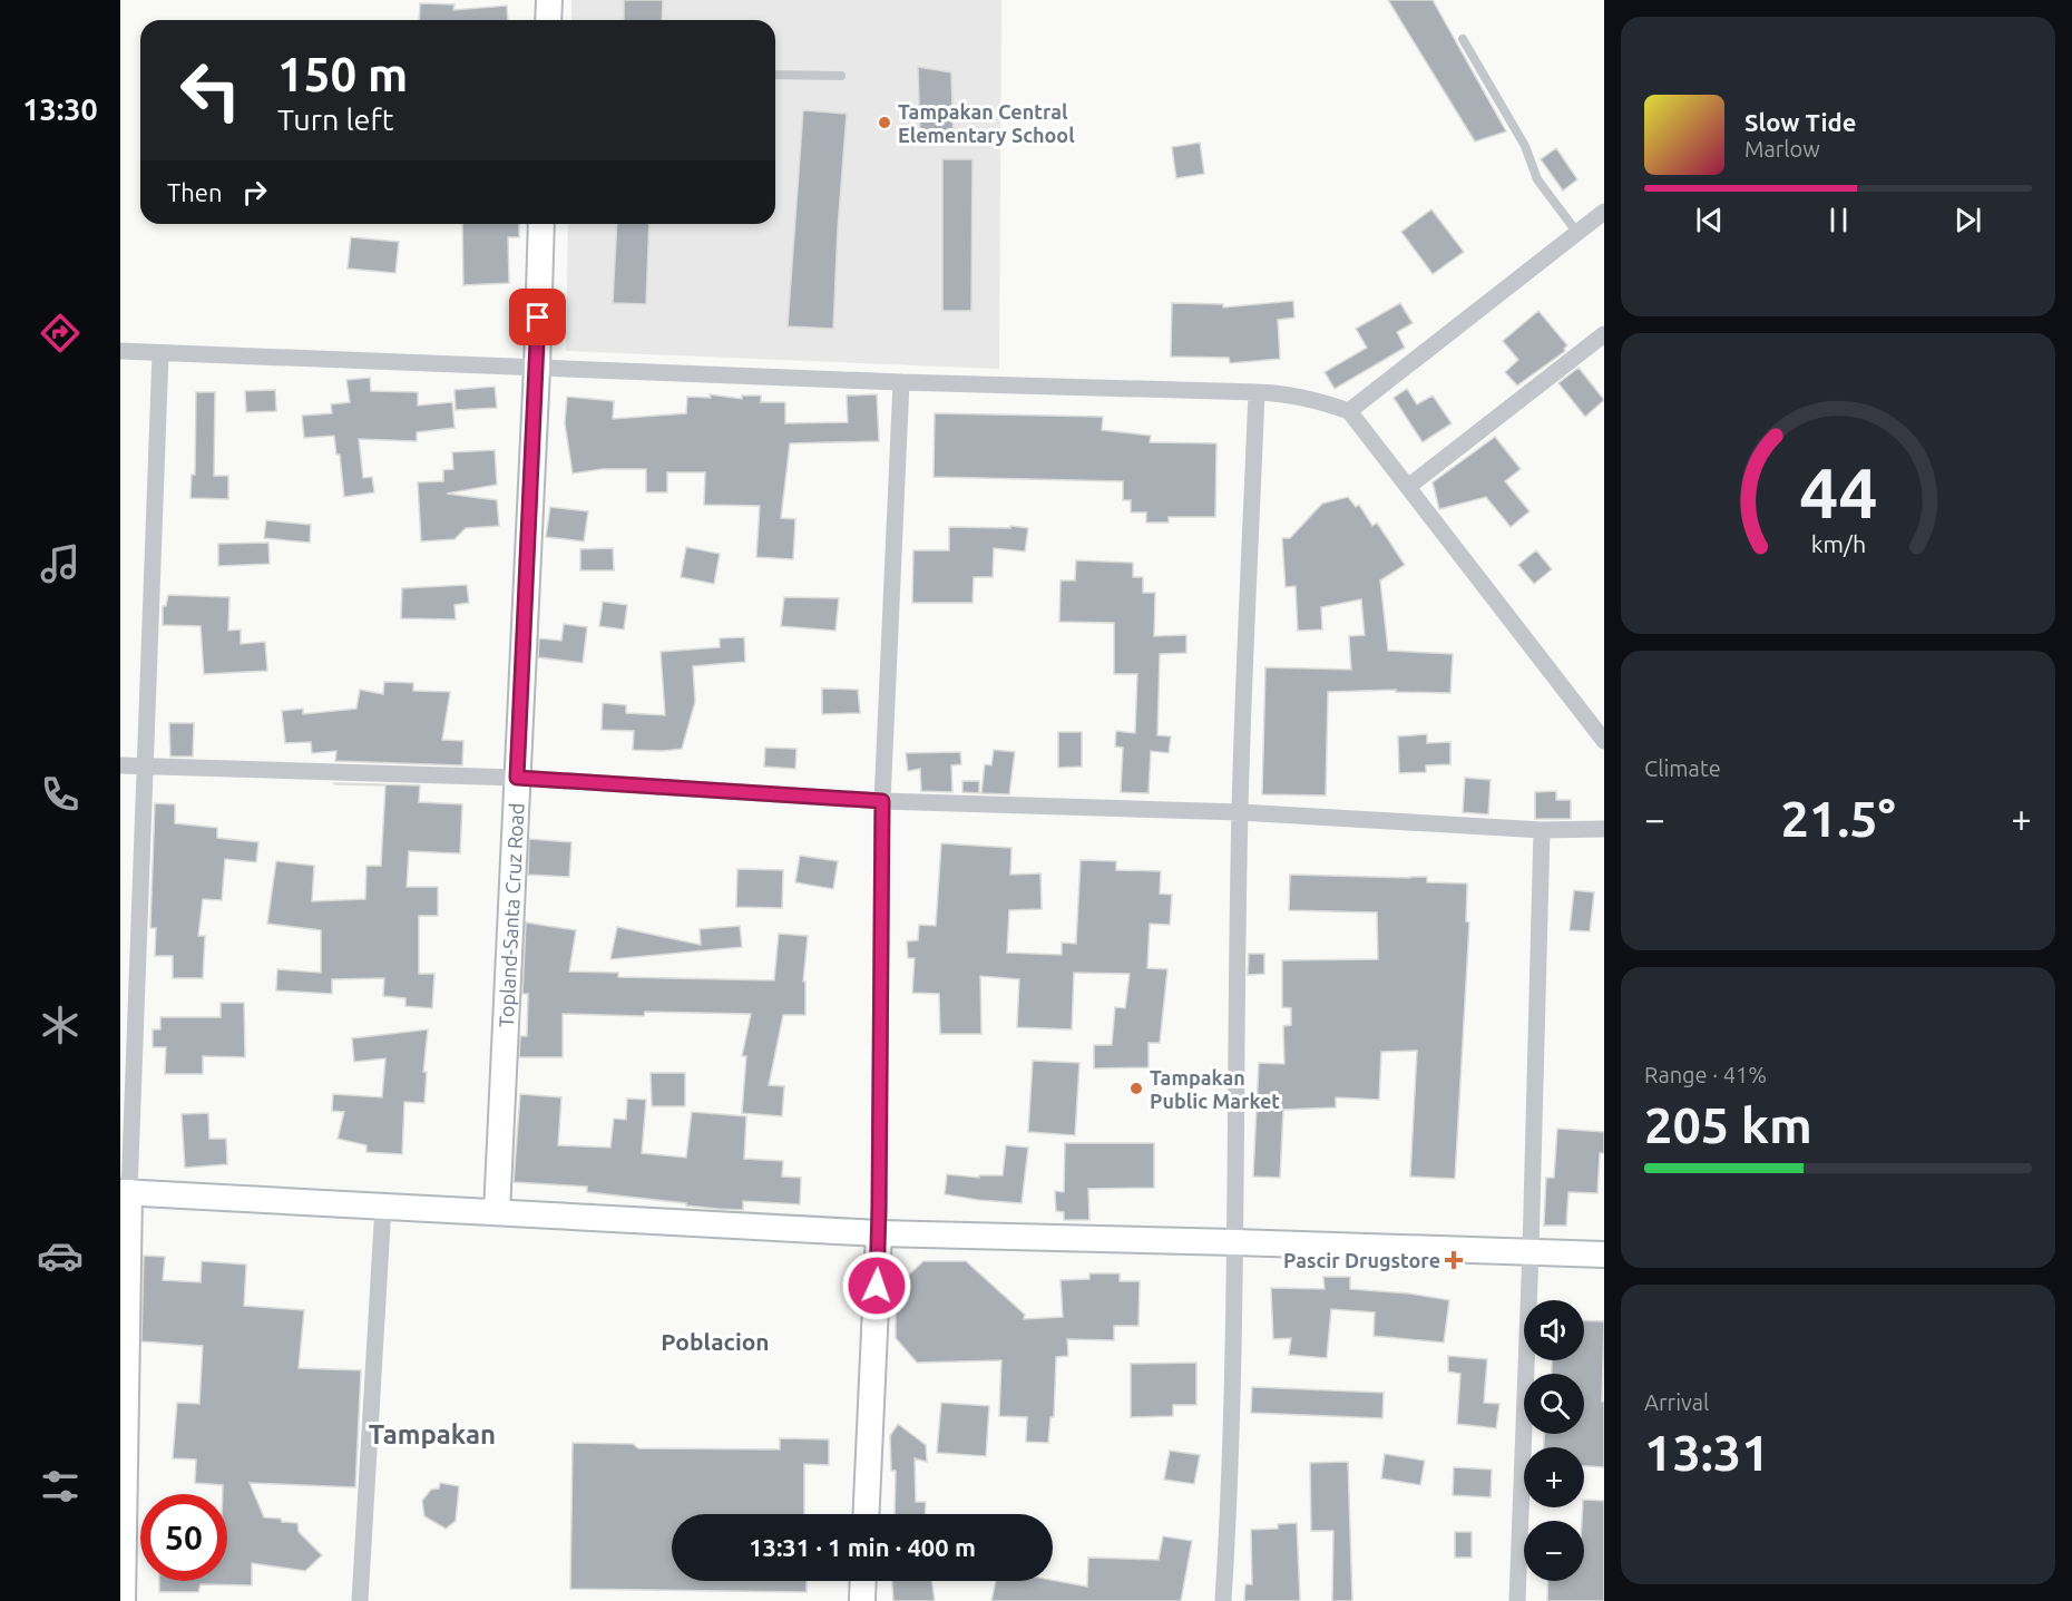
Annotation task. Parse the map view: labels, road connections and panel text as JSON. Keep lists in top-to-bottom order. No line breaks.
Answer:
{"streets":{"main road":["Topland-Santa Cruz Road"]},"districts":["Poblacion","Tampakan"],"places":{"other":["Tampakan Central Elementary School","Tampakan Public Market"],"health":["Pascir Drugstore"]},"page":{"tabs":"13:30","turn":["150 m","Turn left"],"song":["Slow Tide","Marlow"],"then":"Then","tile":["Climate",["Range · 41%","205 km"],["Arrival","13:31"]],"heat":["−","21.5°","+"],"map_buttons":["+","−"],"limit":"50","trip":"13:31 · 1 min · 400 m","gauge":["44","km/h"]}}
